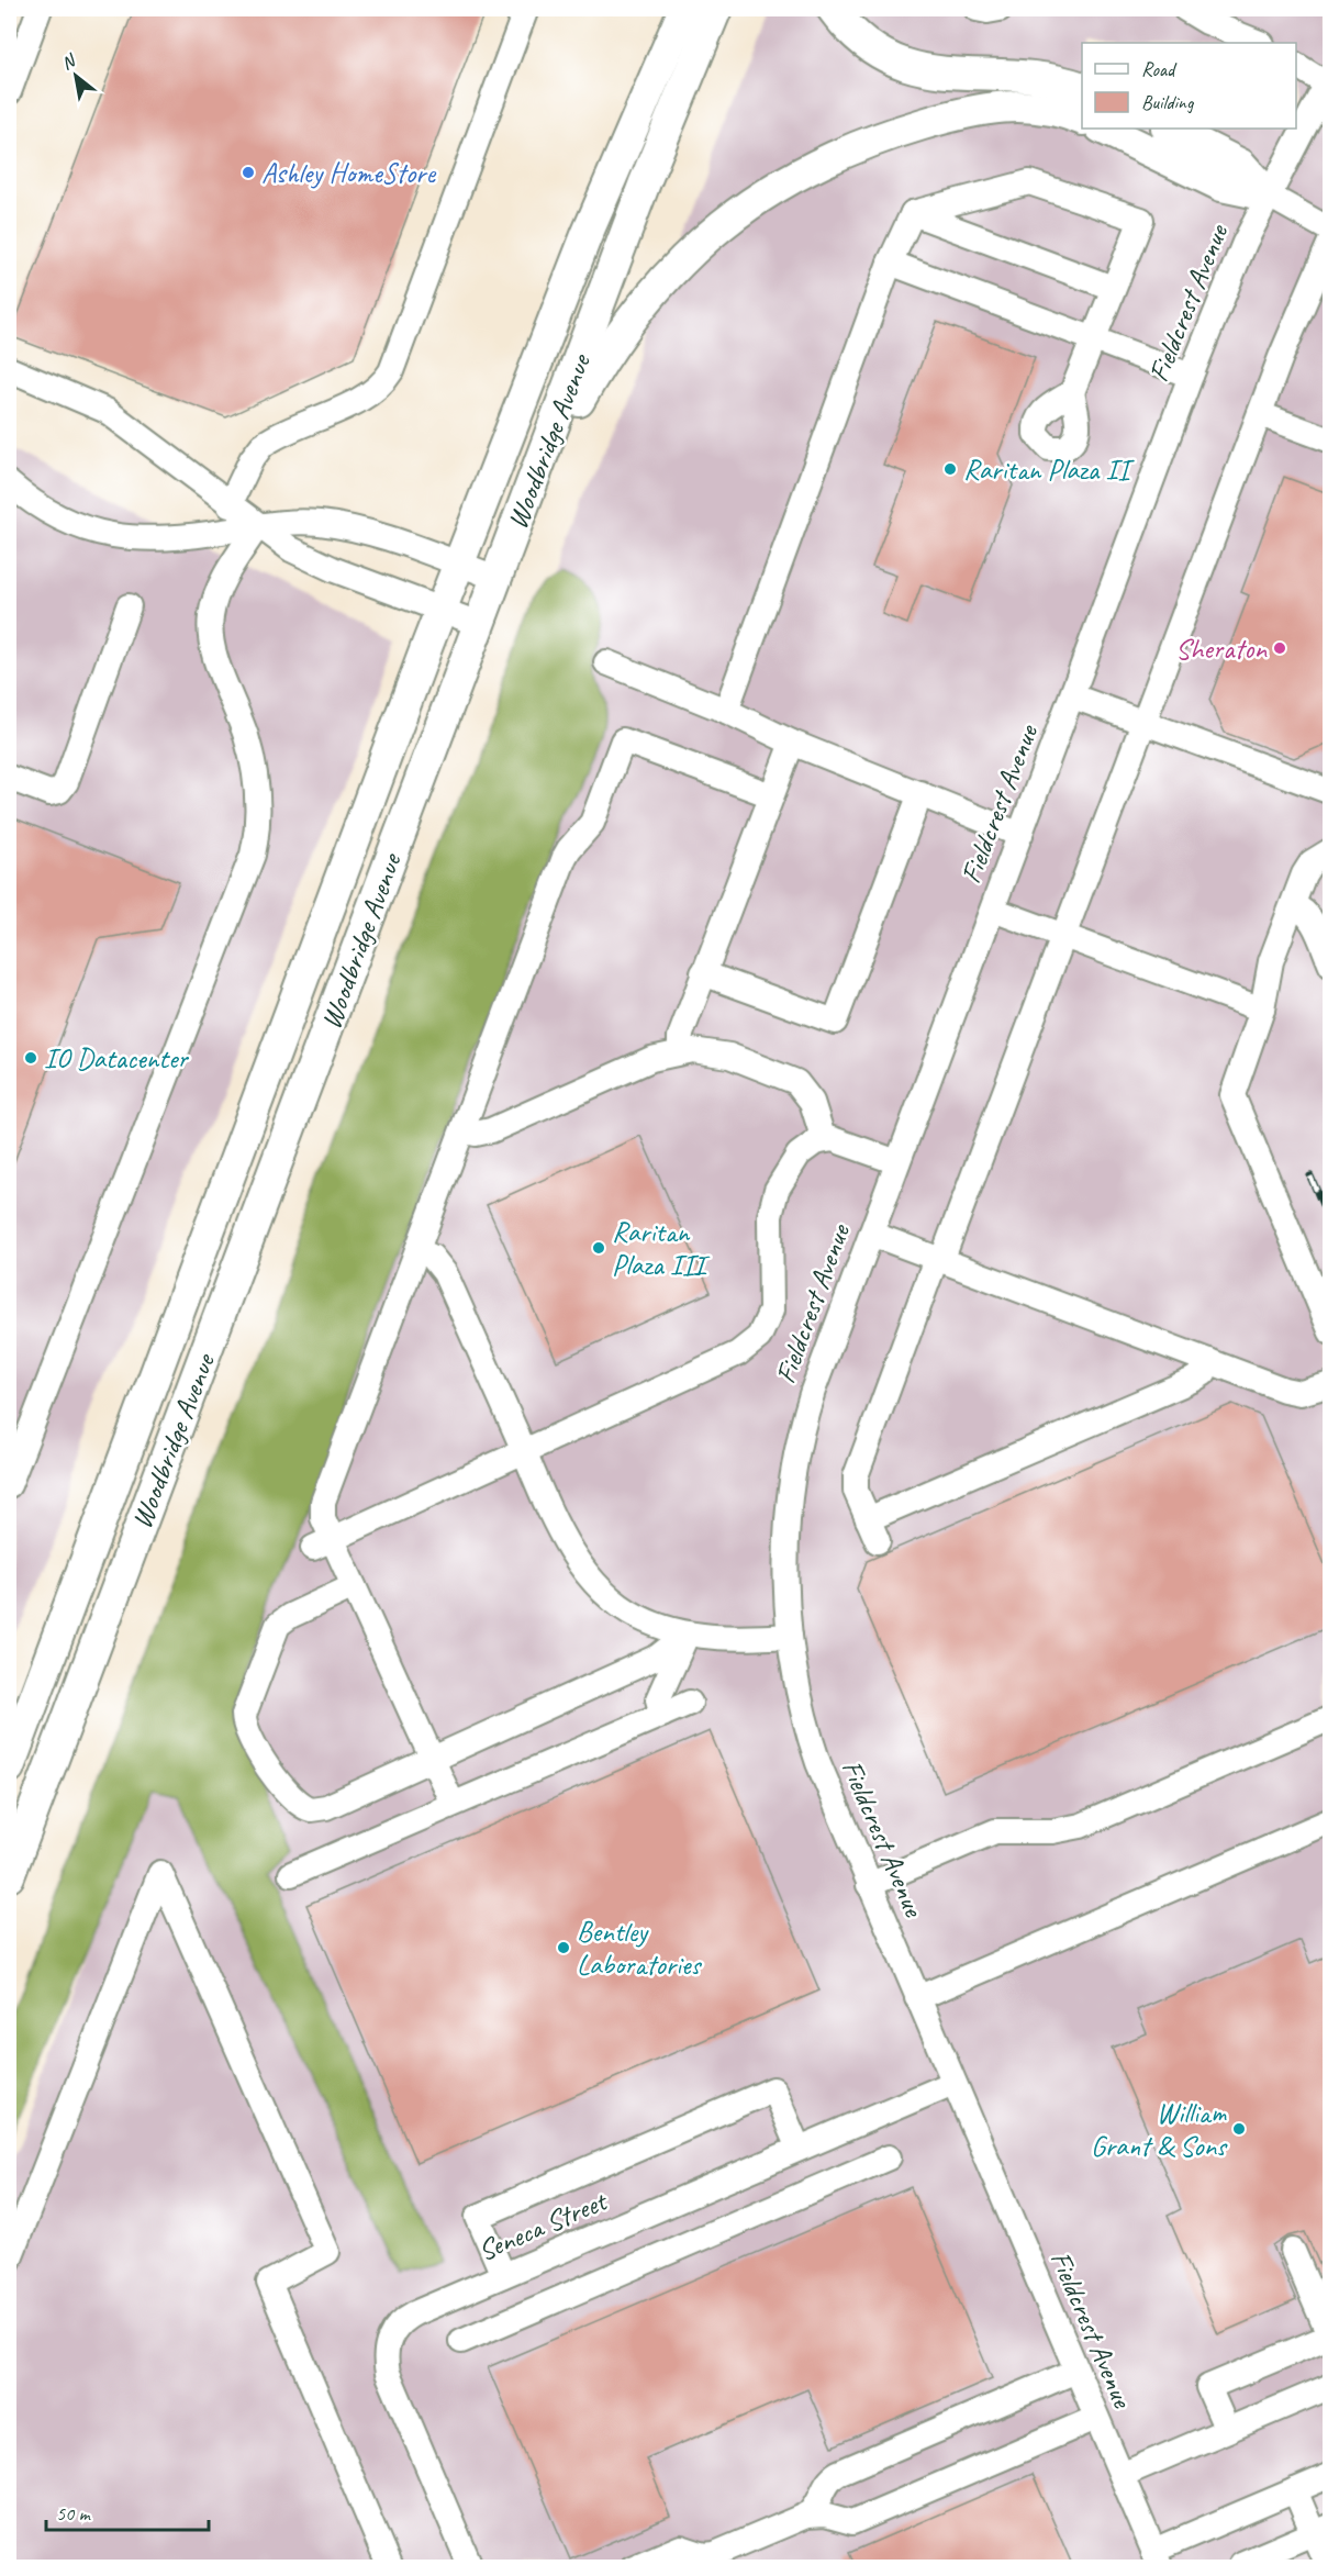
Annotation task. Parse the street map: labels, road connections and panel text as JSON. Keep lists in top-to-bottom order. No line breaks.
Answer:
{"streets":{"main road":["Woodbridge Avenue"],"street":["Fieldcrest Avenue","Seneca Street"]},"crossings":[["Fieldcrest Avenue","Seneca Street"]],"places":["Ashley HomeStore","Raritan Plaza II","Sheraton","IO Datacenter","Raritan Plaza III","Bentley Laboratories","William Grant & Sons"],"legend":["Road","Building"],"scale_bar":"50 m","north":"top left"}
